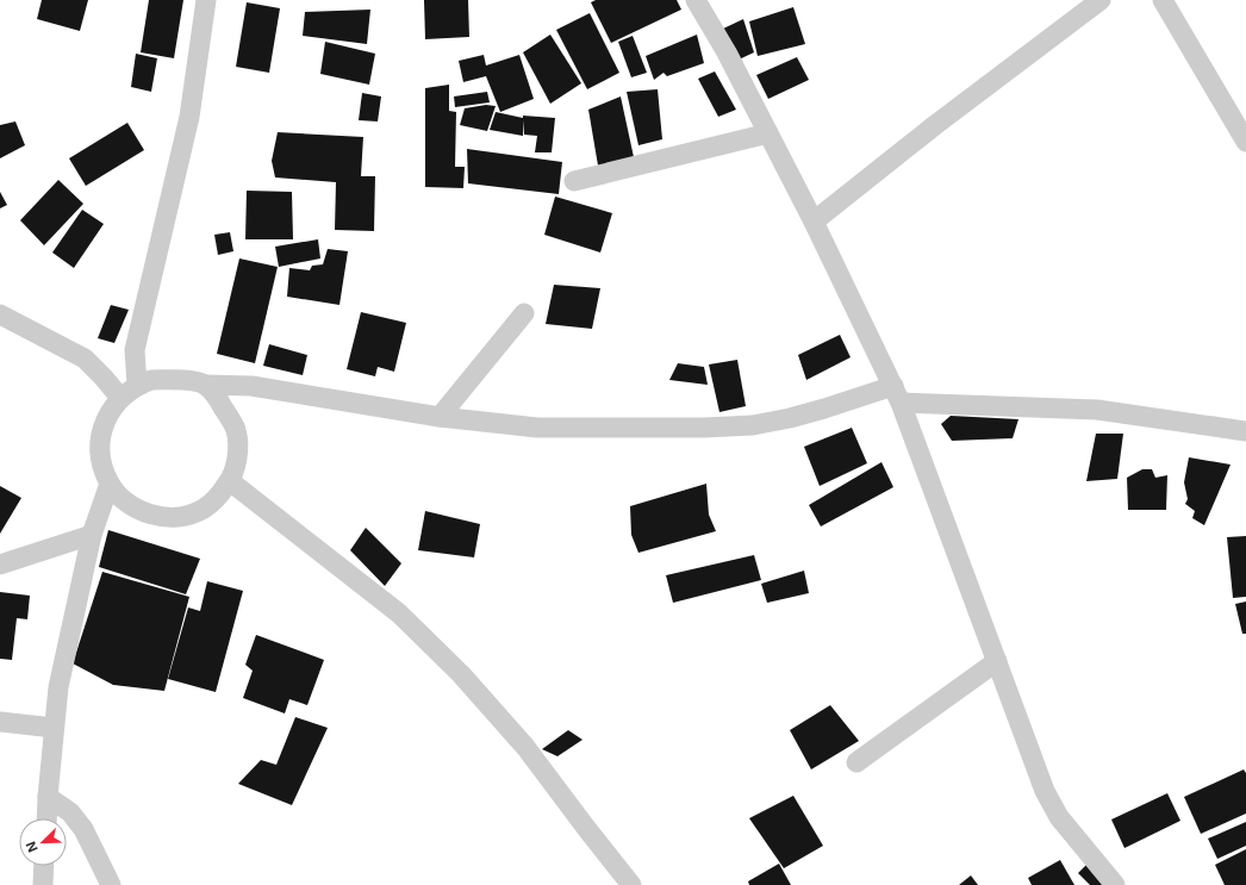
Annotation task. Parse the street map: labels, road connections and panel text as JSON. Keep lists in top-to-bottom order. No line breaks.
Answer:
{"north":"bottom left"}
